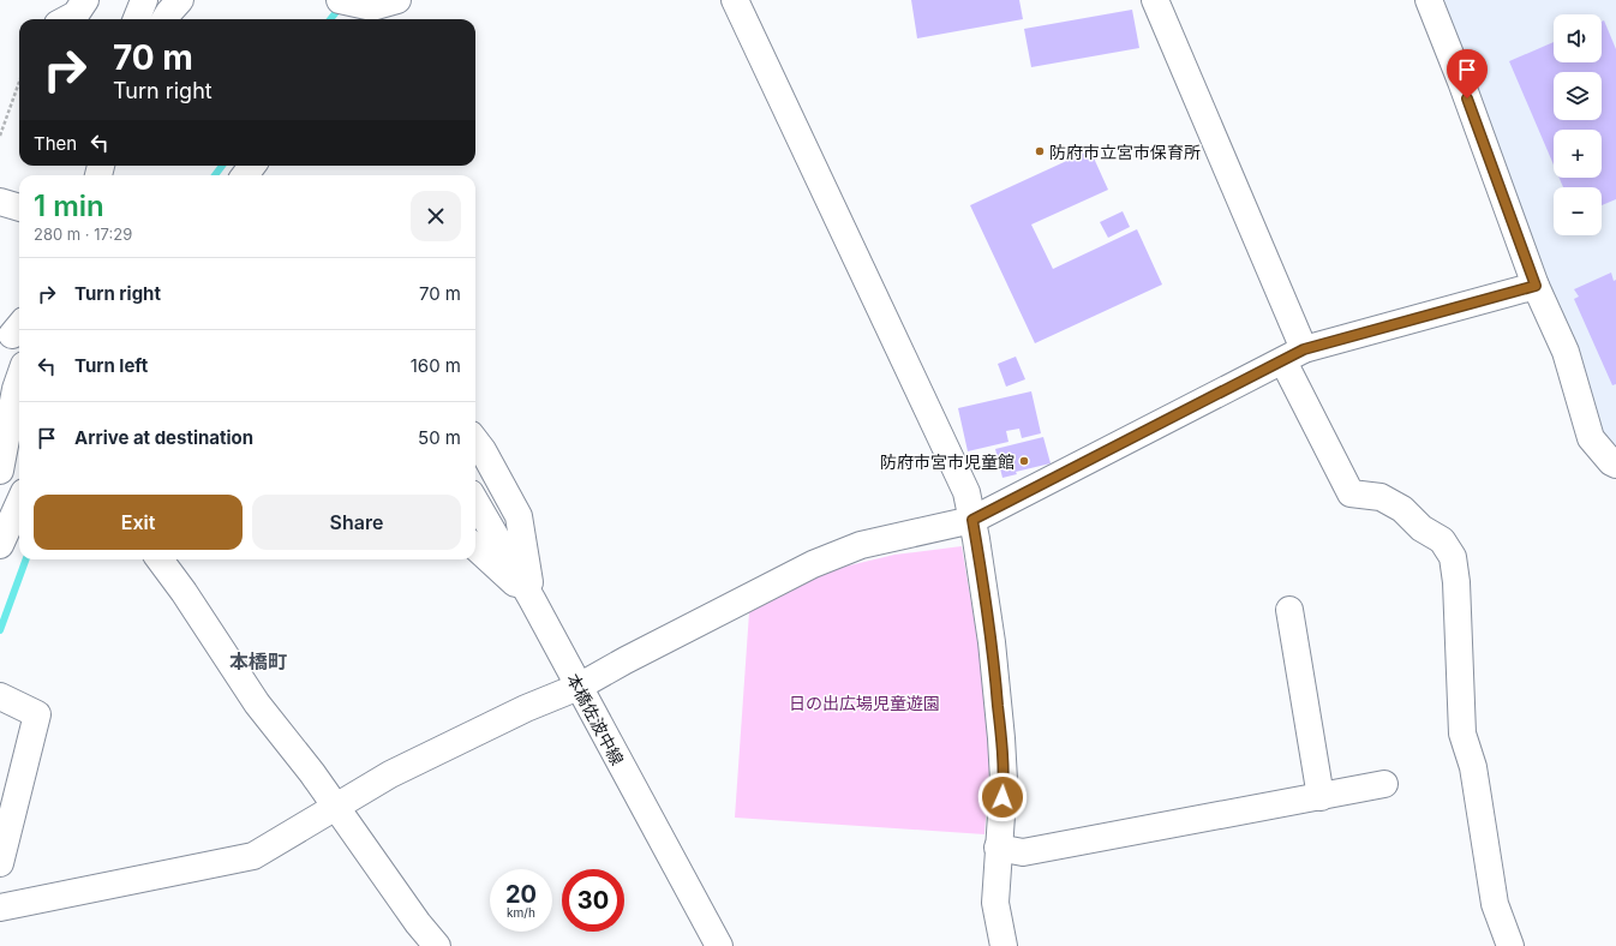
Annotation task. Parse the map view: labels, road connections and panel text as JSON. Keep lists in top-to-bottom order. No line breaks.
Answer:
{"streets":{"street":["本橋佐波中線"]},"districts":["本橋町"],"parks":["日の出広場児童遊園"],"places":["防府市立宮市保育所","防府市宮市児童館"],"page":{"map_buttons":["+","−"],"turn":["70 m","Turn right"],"then":"Then","heading":["1 min","280 m · 17:29"],"list":[{"name":"Turn right","value":"70 m"},{"name":"Turn left","value":"160 m"},{"name":"Arrive at destination","value":"50 m"}],"buttons":["Exit","Share"],"speed":"20 km/h","limit":"30"}}
